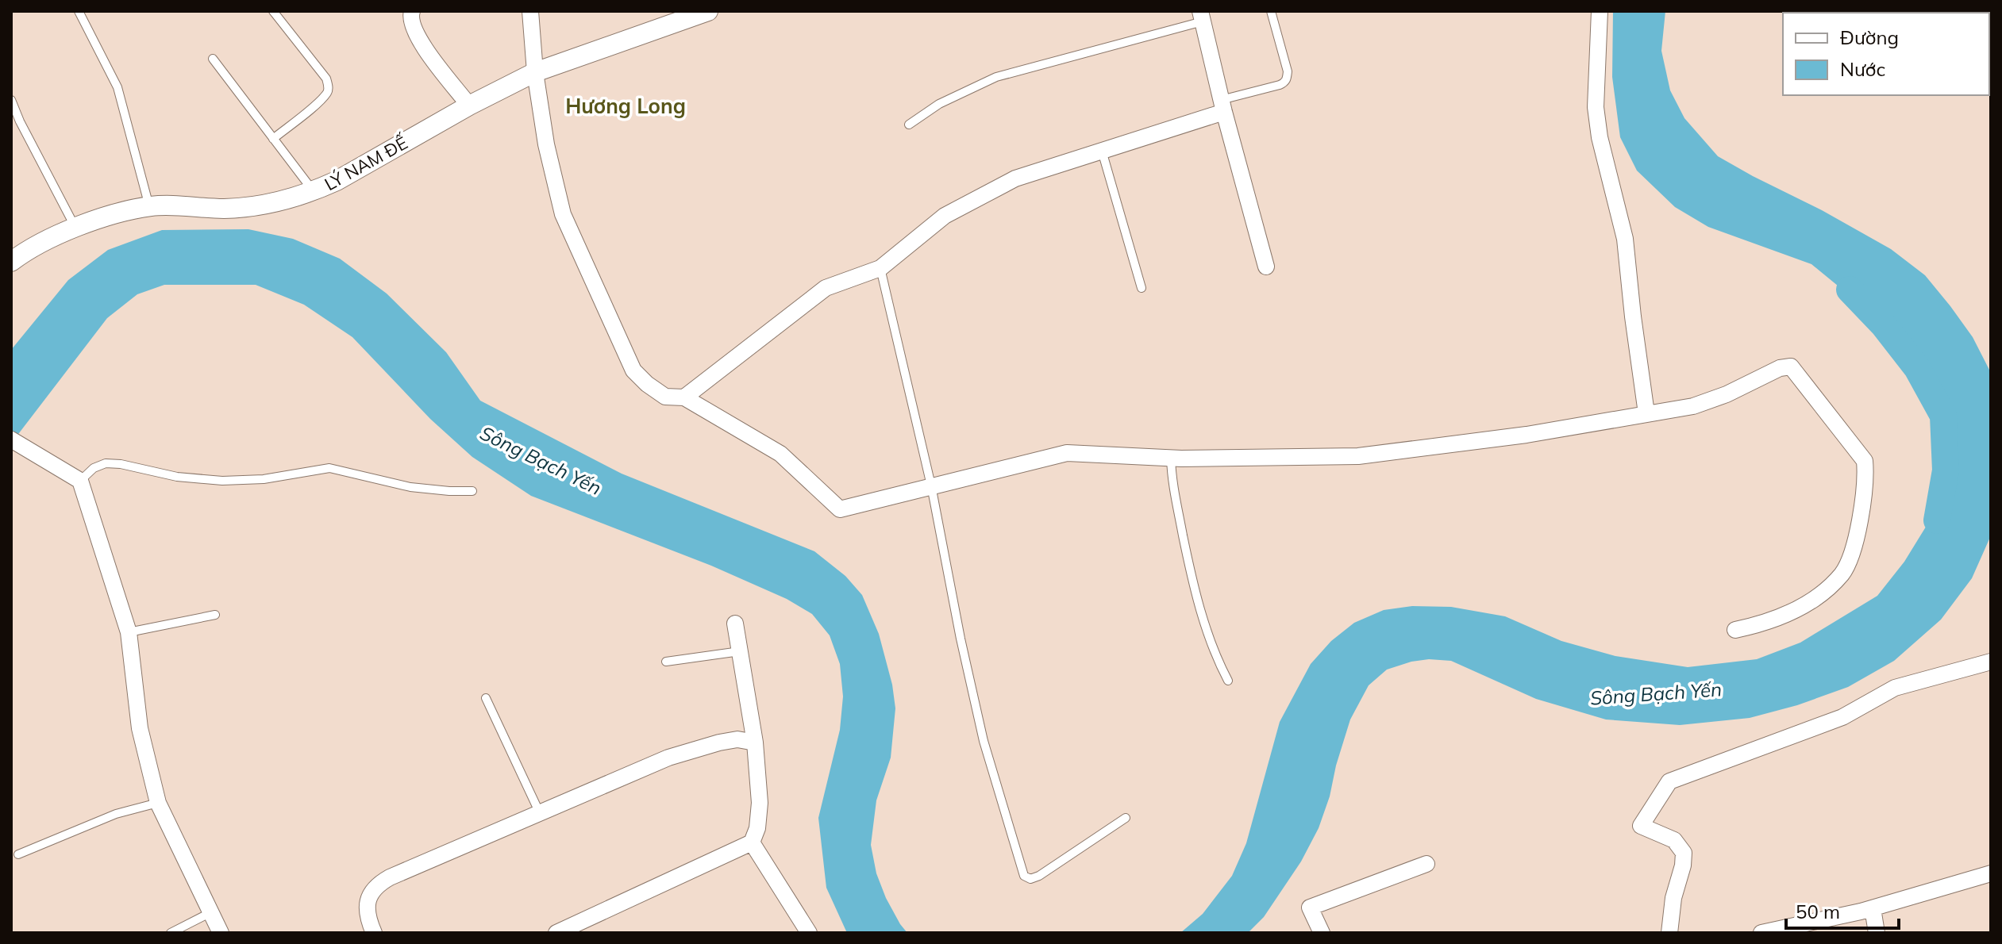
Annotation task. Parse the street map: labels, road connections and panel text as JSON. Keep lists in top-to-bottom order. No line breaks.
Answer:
{"streets":{"street":["LÝ NAM ĐẾ"]},"districts":["Hương Long"],"water":["Sông Bạch Yến"],"legend":["Đường","Nước"],"scale_bar":"50 m"}
